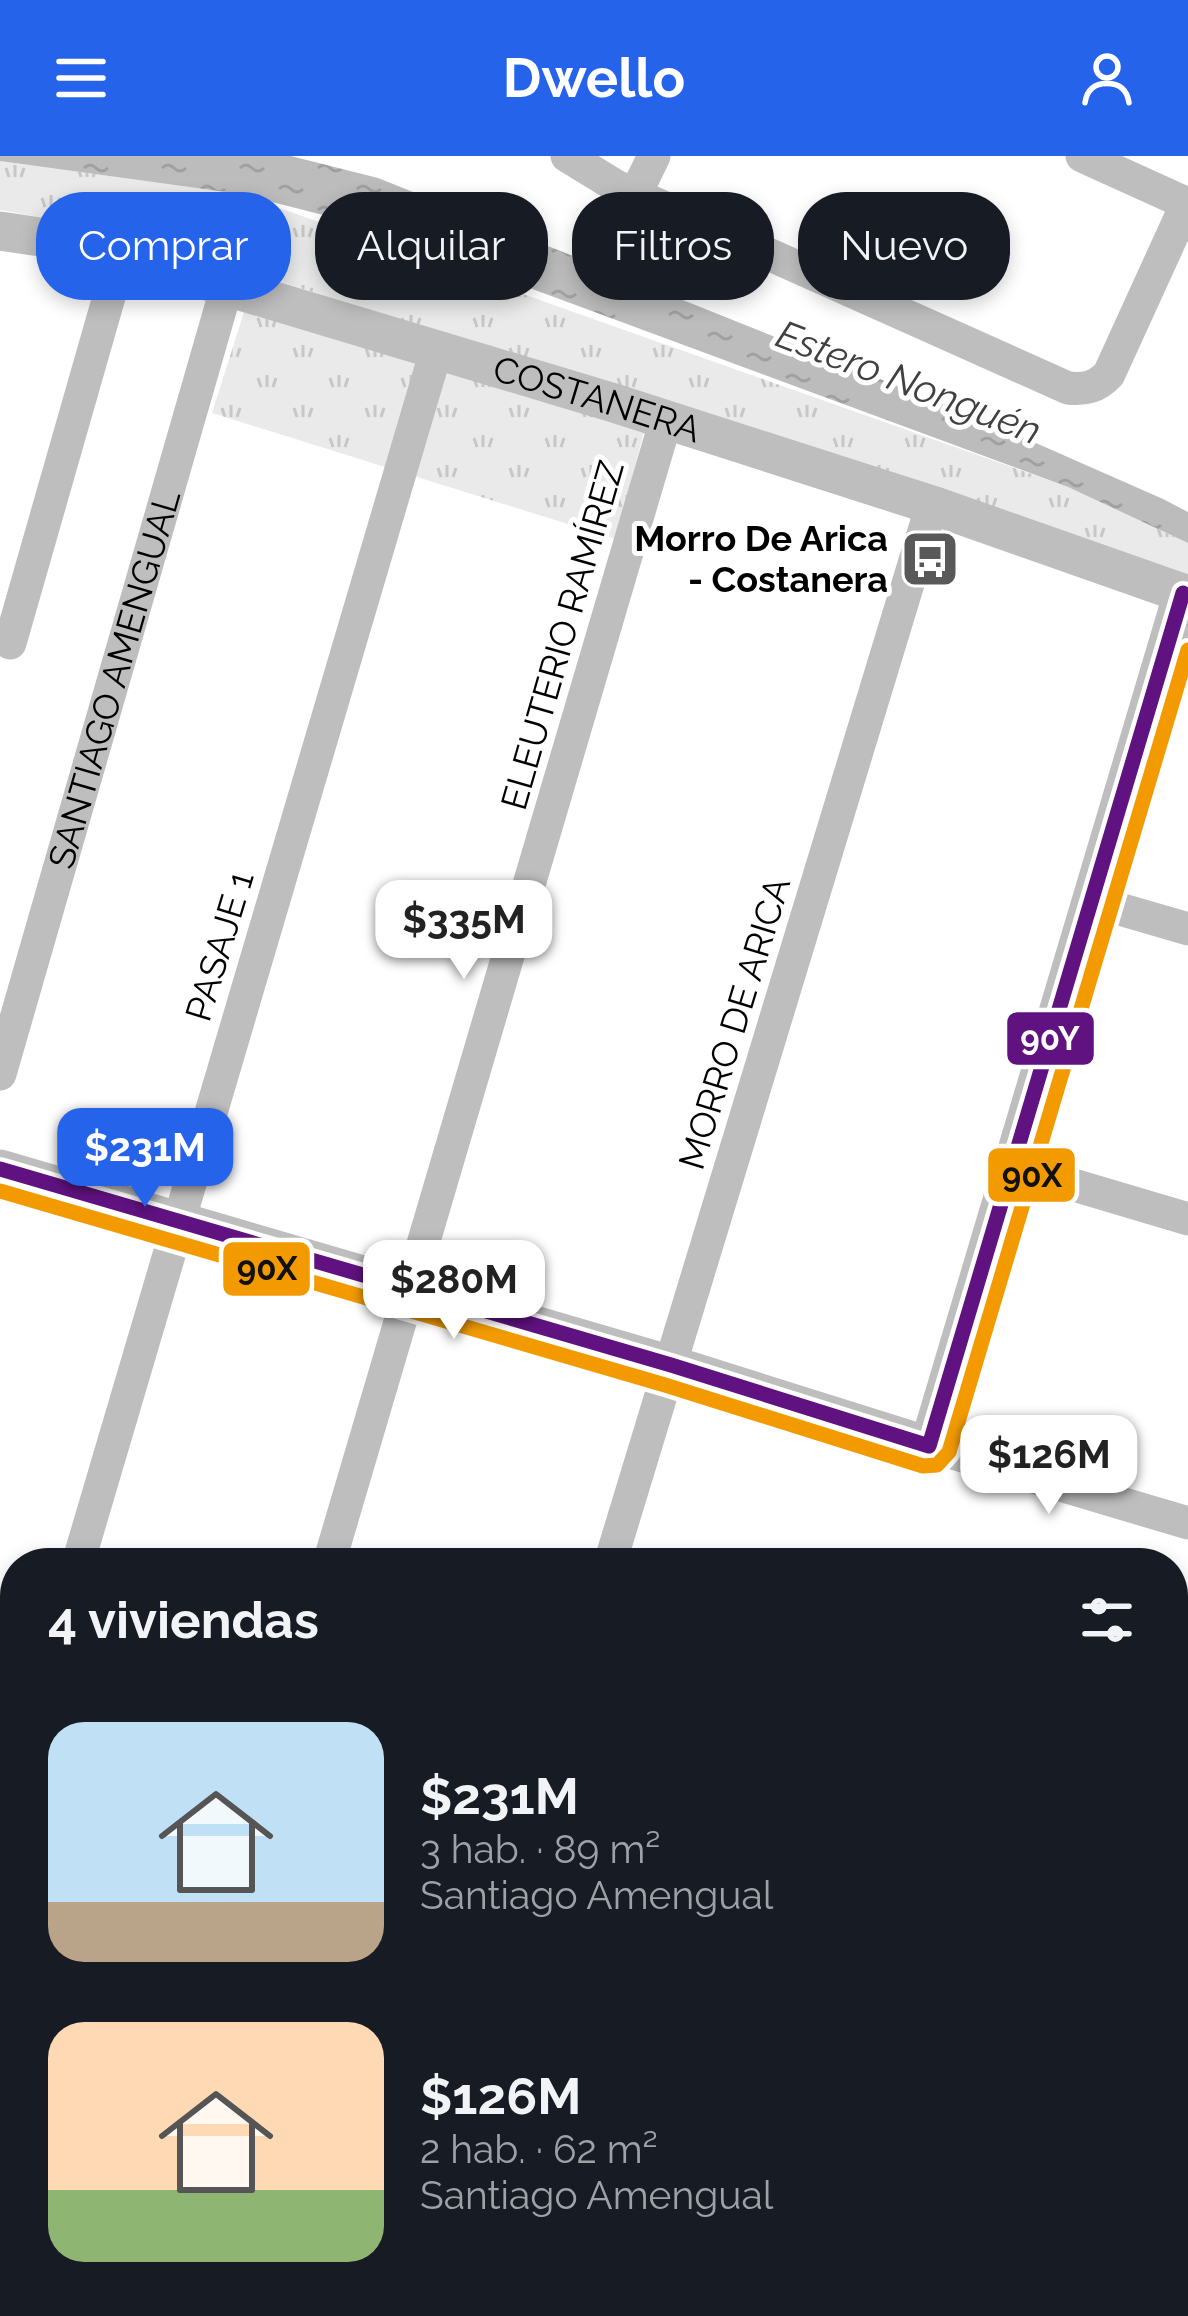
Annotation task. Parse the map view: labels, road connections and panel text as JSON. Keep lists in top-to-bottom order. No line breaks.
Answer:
{"streets":{"street":["COSTANERA","ELEUTERIO RAMÍREZ","SANTIAGO AMENGUAL","PASAJE 1","MORRO DE ARICA"]},"crossings":[["COSTANERA","ELEUTERIO RAMÍREZ"],["COSTANERA","PASAJE 1"],["COSTANERA","MORRO DE ARICA"]],"water":["Estero Nonguén"],"places":{"bus stop":["Morro De Arica - Costanera"]},"lines":["transit line 90Y","transit line 90X"],"page":{"header":"Dwello","chip":["Comprar","Alquilar","Filtros","Nuevo"],"price":["$335M","$231M","$280M","$126M"],"heading":"4 viviendas","list":[{"name":"$231M","note":"3 hab. · 89 m² · Santiago Amengual"},{"name":"$126M","note":"2 hab. · 62 m² · Santiago Amengual"}]}}
